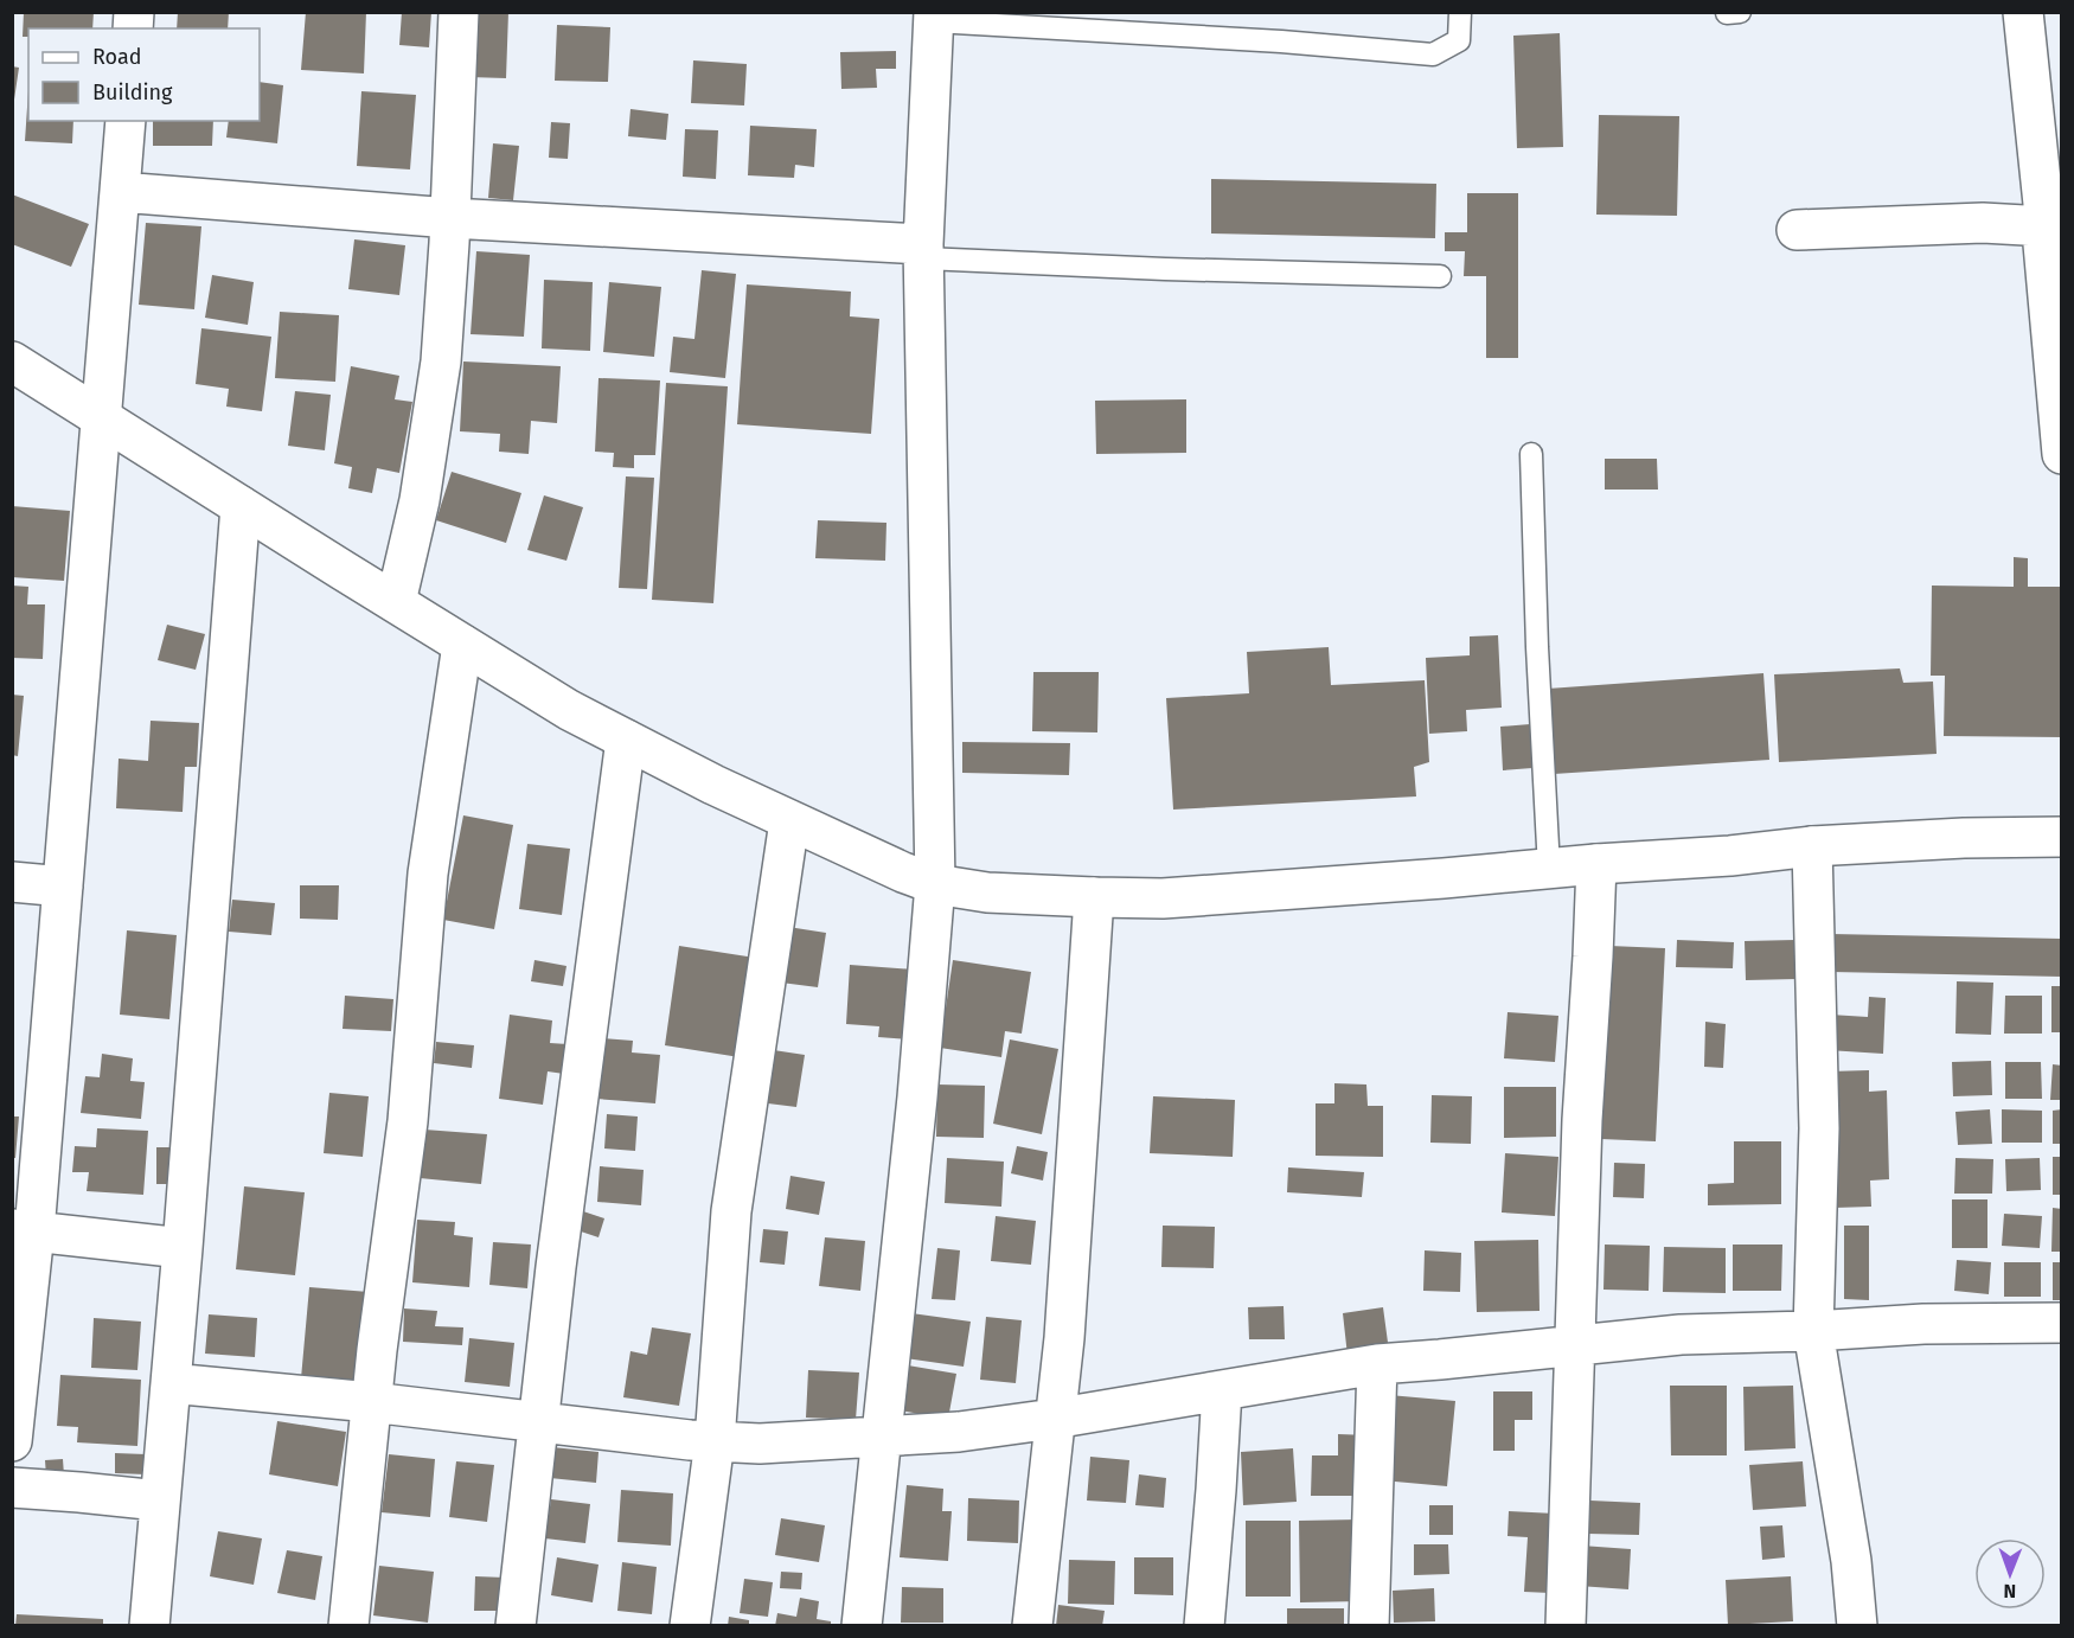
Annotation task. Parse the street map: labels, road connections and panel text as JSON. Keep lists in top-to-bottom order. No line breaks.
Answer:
{"legend":["Road","Building"],"north":"bottom"}
